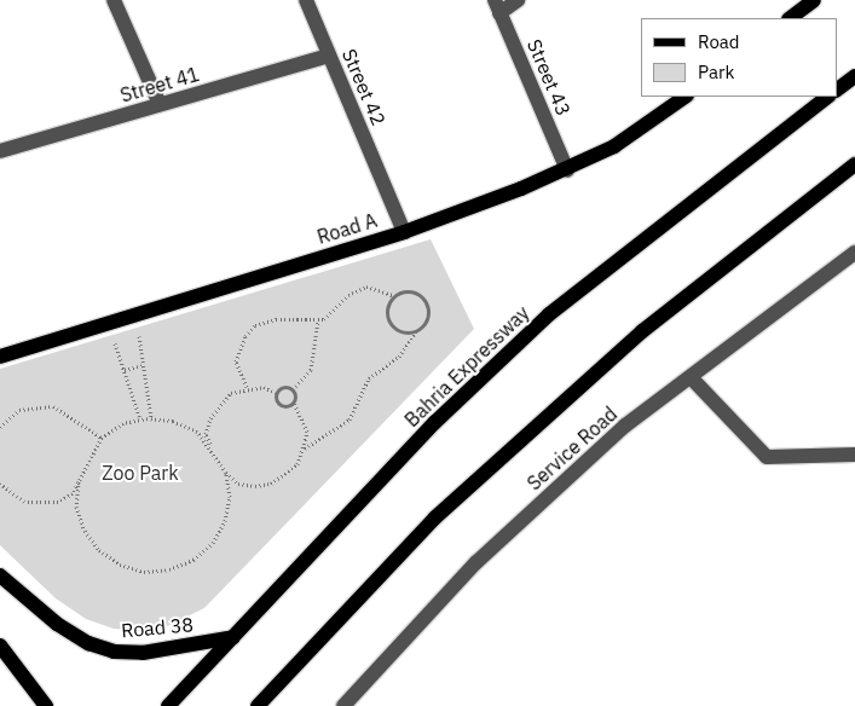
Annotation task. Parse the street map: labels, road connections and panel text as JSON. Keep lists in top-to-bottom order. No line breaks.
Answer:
{"streets":{"main road":["Road A","Bahria Expressway","Road 38"],"street":["Street 43","Street 41","Street 42","Service Road"]},"crossings":[["Street 43","Road A"],["Street 41","Street 42"],["Street 42","Road A"],["Bahria Expressway","Road 38"]],"parks":["Zoo Park"],"legend":["Road","Park"]}
